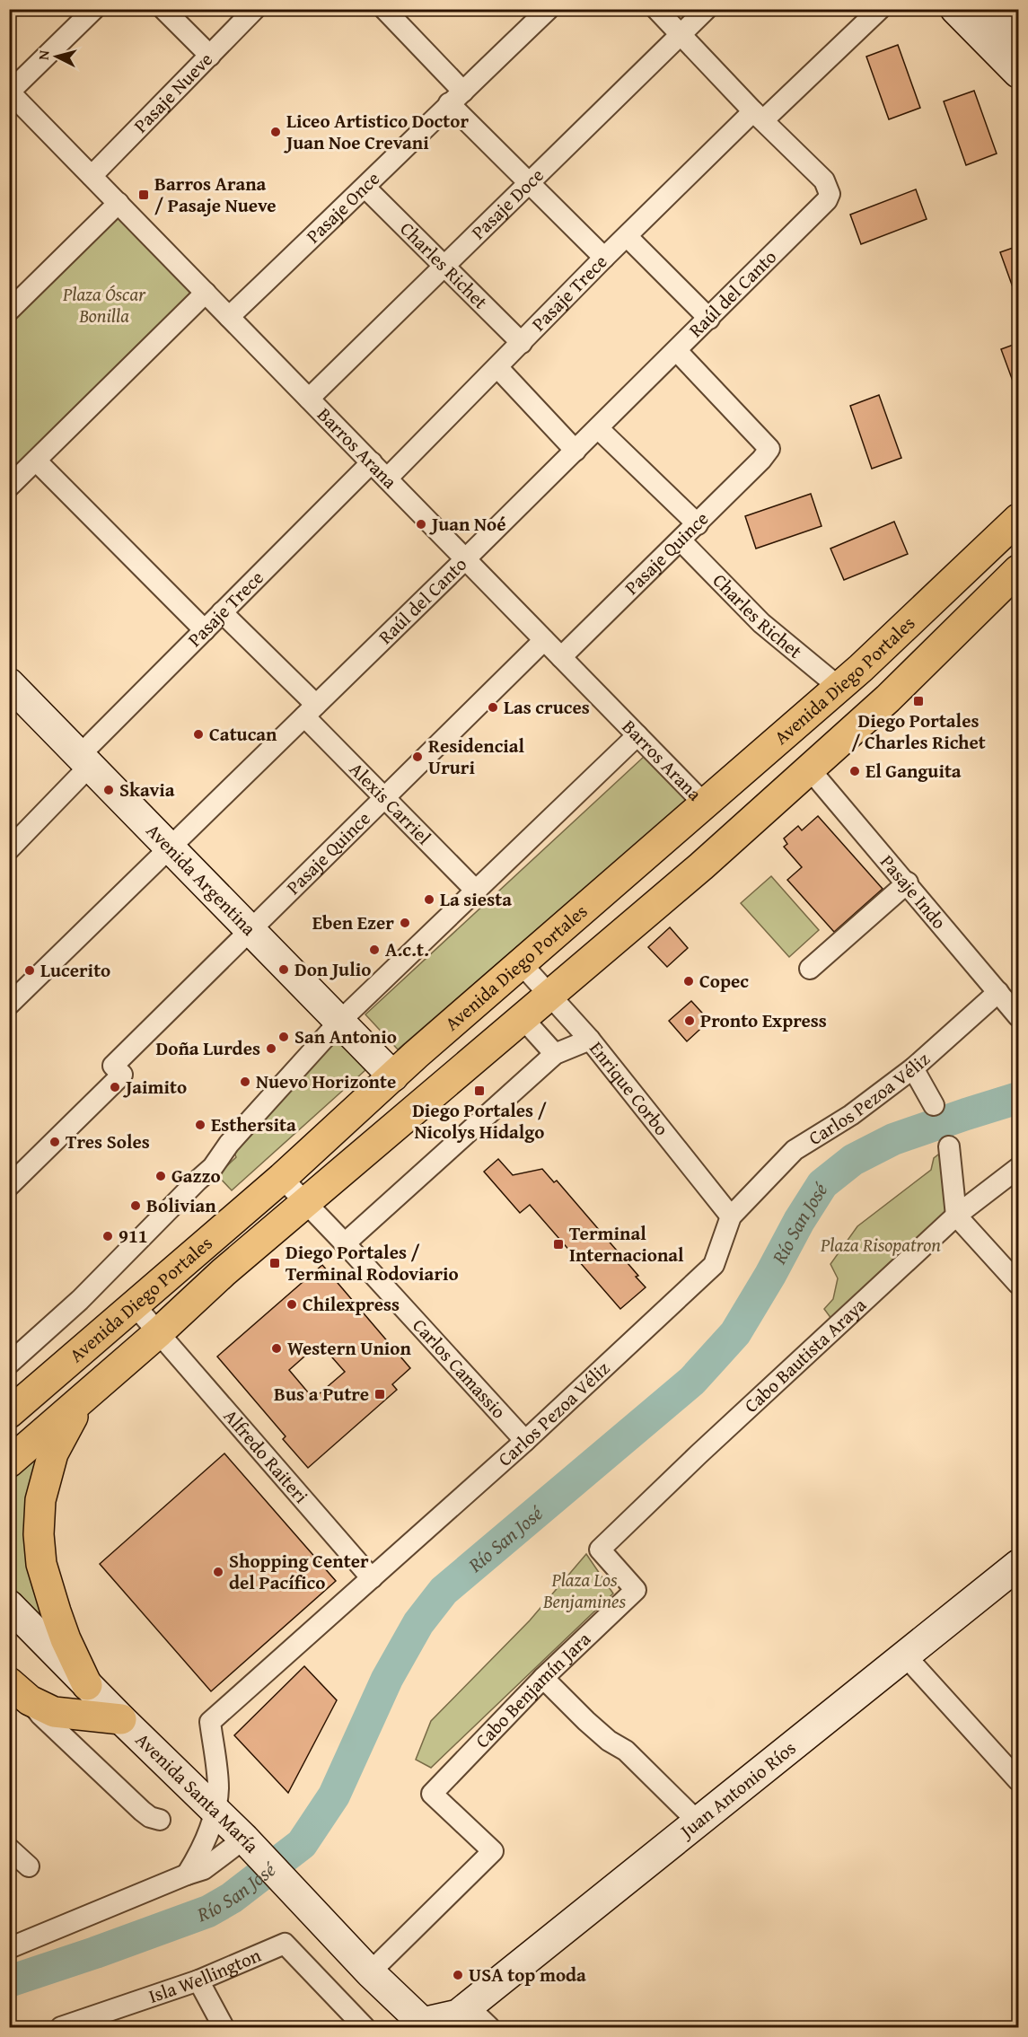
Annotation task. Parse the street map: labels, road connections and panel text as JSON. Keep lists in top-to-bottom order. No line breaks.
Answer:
{"streets":{"main road":["Avenida Diego Portales","Avenida Argentina","Juan Antonio Ríos","Avenida Santa María"],"street":["Pasaje Nueve","Pasaje Doce","Pasaje Once","Charles Richet","Pasaje Trece","Raúl del Canto","Barros Arana","Pasaje Quince","Alexis Carriel","Pasaje Indo","Enrique Corbo","Carlos Pezoa Véliz","Cabo Bautista Araya","Carlos Camassio","Alfredo Raiteri","Cabo Benjamín Jara","Isla Wellington"]},"crossings":[["Pasaje Nueve","Barros Arana"],["Pasaje Doce","Charles Richet"],["Pasaje Doce","Barros Arana"],["Pasaje Once","Charles Richet"],["Pasaje Once","Barros Arana"],["Charles Richet","Pasaje Trece"],["Charles Richet","Pasaje Quince"],["Charles Richet","Avenida Diego Portales"],["Pasaje Trece","Raúl del Canto"],["Pasaje Trece","Barros Arana"],["Pasaje Trece","Alexis Carriel"],["Pasaje Trece","Avenida Argentina"],["Raúl del Canto","Barros Arana"],["Raúl del Canto","Pasaje Quince"],["Raúl del Canto","Alexis Carriel"],["Raúl del Canto","Avenida Argentina"],["Barros Arana","Pasaje Quince"],["Barros Arana","Avenida Diego Portales"],["Pasaje Quince","Alexis Carriel"],["Pasaje Quince","Avenida Argentina"],["Avenida Diego Portales","Alexis Carriel"],["Avenida Diego Portales","Avenida Argentina"],["Avenida Diego Portales","Pasaje Indo"],["Avenida Diego Portales","Enrique Corbo"],["Avenida Diego Portales","Carlos Camassio"],["Avenida Diego Portales","Alfredo Raiteri"],["Pasaje Indo","Carlos Pezoa Véliz"],["Enrique Corbo","Carlos Pezoa Véliz"],["Carlos Pezoa Véliz","Carlos Camassio"],["Carlos Pezoa Véliz","Alfredo Raiteri"],["Carlos Pezoa Véliz","Avenida Santa María"],["Cabo Bautista Araya","Cabo Benjamín Jara"],["Cabo Benjamín Jara","Avenida Santa María"],["Juan Antonio Ríos","Avenida Santa María"]],"water":["Río San José"],"parks":["Plaza Óscar Bonilla","Plaza Risopatron","Plaza Los Benjamines"],"places":{"other":["Liceo Artistico Doctor Juan Noe Crevani","Juan Noé","Las cruces","Catucan","Residencial Ururi","El Ganguita","Skavia","La siesta","Eben Ezer","A.c.t.","Don Julio","Lucerito","Copec","Pronto Express","San Antonio","Doña Lurdes","Nuevo Horizonte","Jaimito","Esthersita","Tres Soles","Gazzo","Bolivian","911","Chilexpress","Western Union","Shopping Center del Pacífico","USA top moda"],"transit":["Barros Arana / Pasaje Nueve","Diego Portales / Charles Richet","Diego Portales / Nicolys Hidalgo","Terminal Internacional","Diego Portales / Terminal Rodoviario","Bus a Putre"]},"north":"left"}
